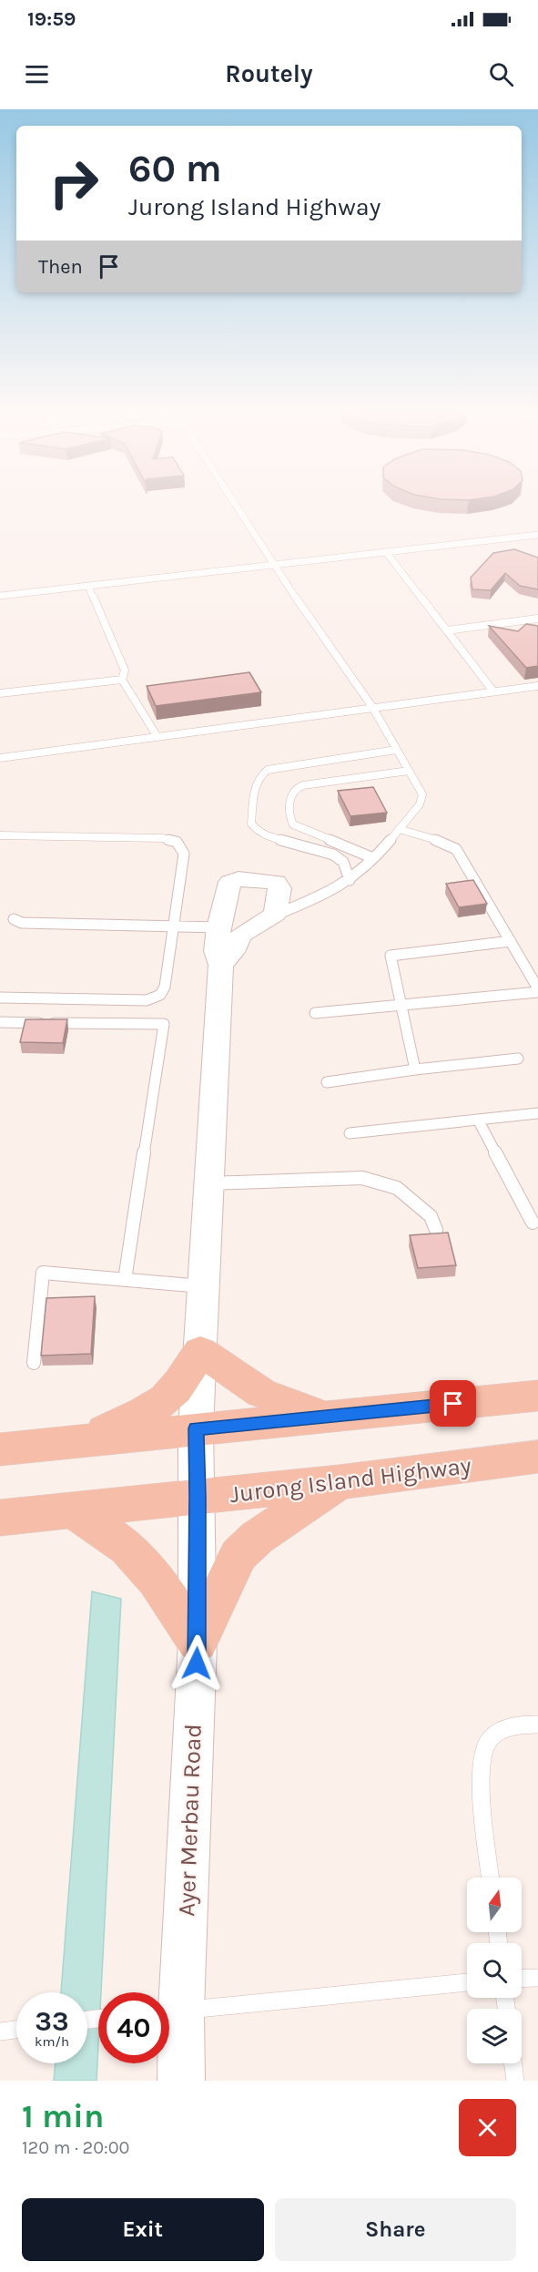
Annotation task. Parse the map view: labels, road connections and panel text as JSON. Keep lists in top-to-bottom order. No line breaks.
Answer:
{"streets":{"main road":["Jurong Island Highway"],"street":["Ayer Merbau Road"]},"crossings":[["Jurong Island Highway","Ayer Merbau Road"]],"north":"top","page":{"status":"19:59","header":"Routely","turn":["60 m","Jurong Island Highway"],"then":"Then","speed":"33 km/h","limit":"40","heading":["1 min","120 m · 20:00"],"buttons":["Exit","Share"]}}
